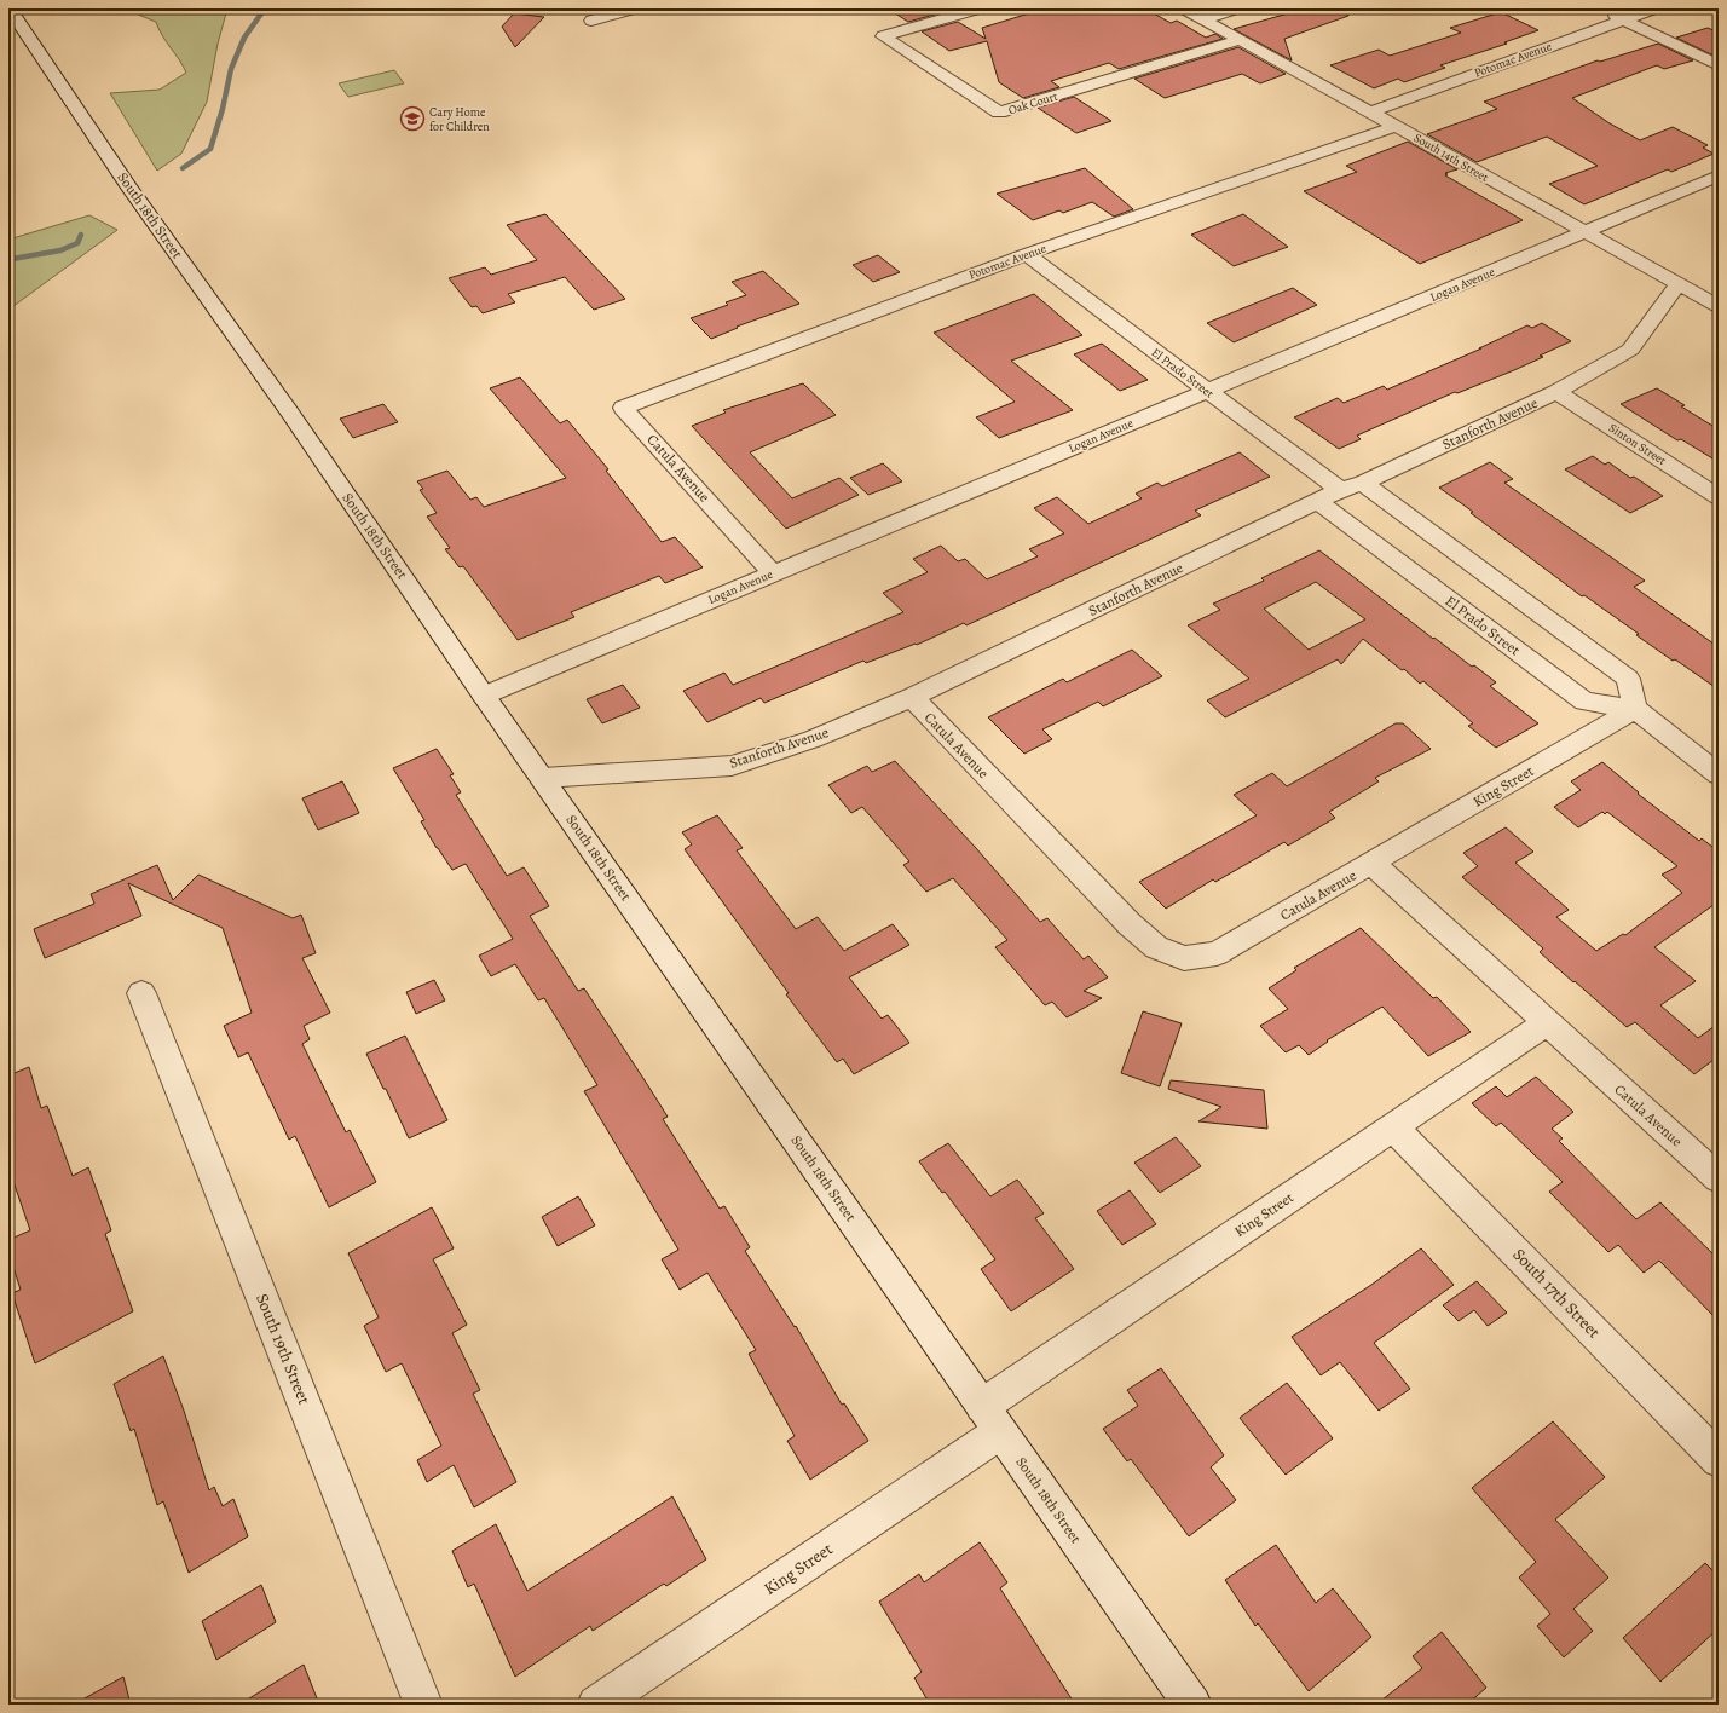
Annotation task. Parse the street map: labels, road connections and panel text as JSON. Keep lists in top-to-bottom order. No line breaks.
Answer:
{"streets":{"street":["Potomac Avenue","Oak Court","South 14th Street","South 18th Street","Logan Avenue","El Prado Street","Stanforth Avenue","Sinton Street","Catula Avenue","King Street","South 17th Street","South 19th Street"]},"crossings":[["Potomac Avenue","South 14th Street"],["Potomac Avenue","El Prado Street"],["Potomac Avenue","Catula Avenue"],["Oak Court","South 14th Street"],["South 14th Street","Logan Avenue"],["South 14th Street","Stanforth Avenue"],["South 18th Street","Logan Avenue"],["South 18th Street","Stanforth Avenue"],["South 18th Street","King Street"],["Logan Avenue","El Prado Street"],["Logan Avenue","Catula Avenue"],["El Prado Street","Stanforth Avenue"],["El Prado Street","King Street"],["Stanforth Avenue","Sinton Street"],["Stanforth Avenue","Catula Avenue"],["Catula Avenue","King Street"],["King Street","South 17th Street"]],"places":{"school or university":["Cary Home for Children"]}}
